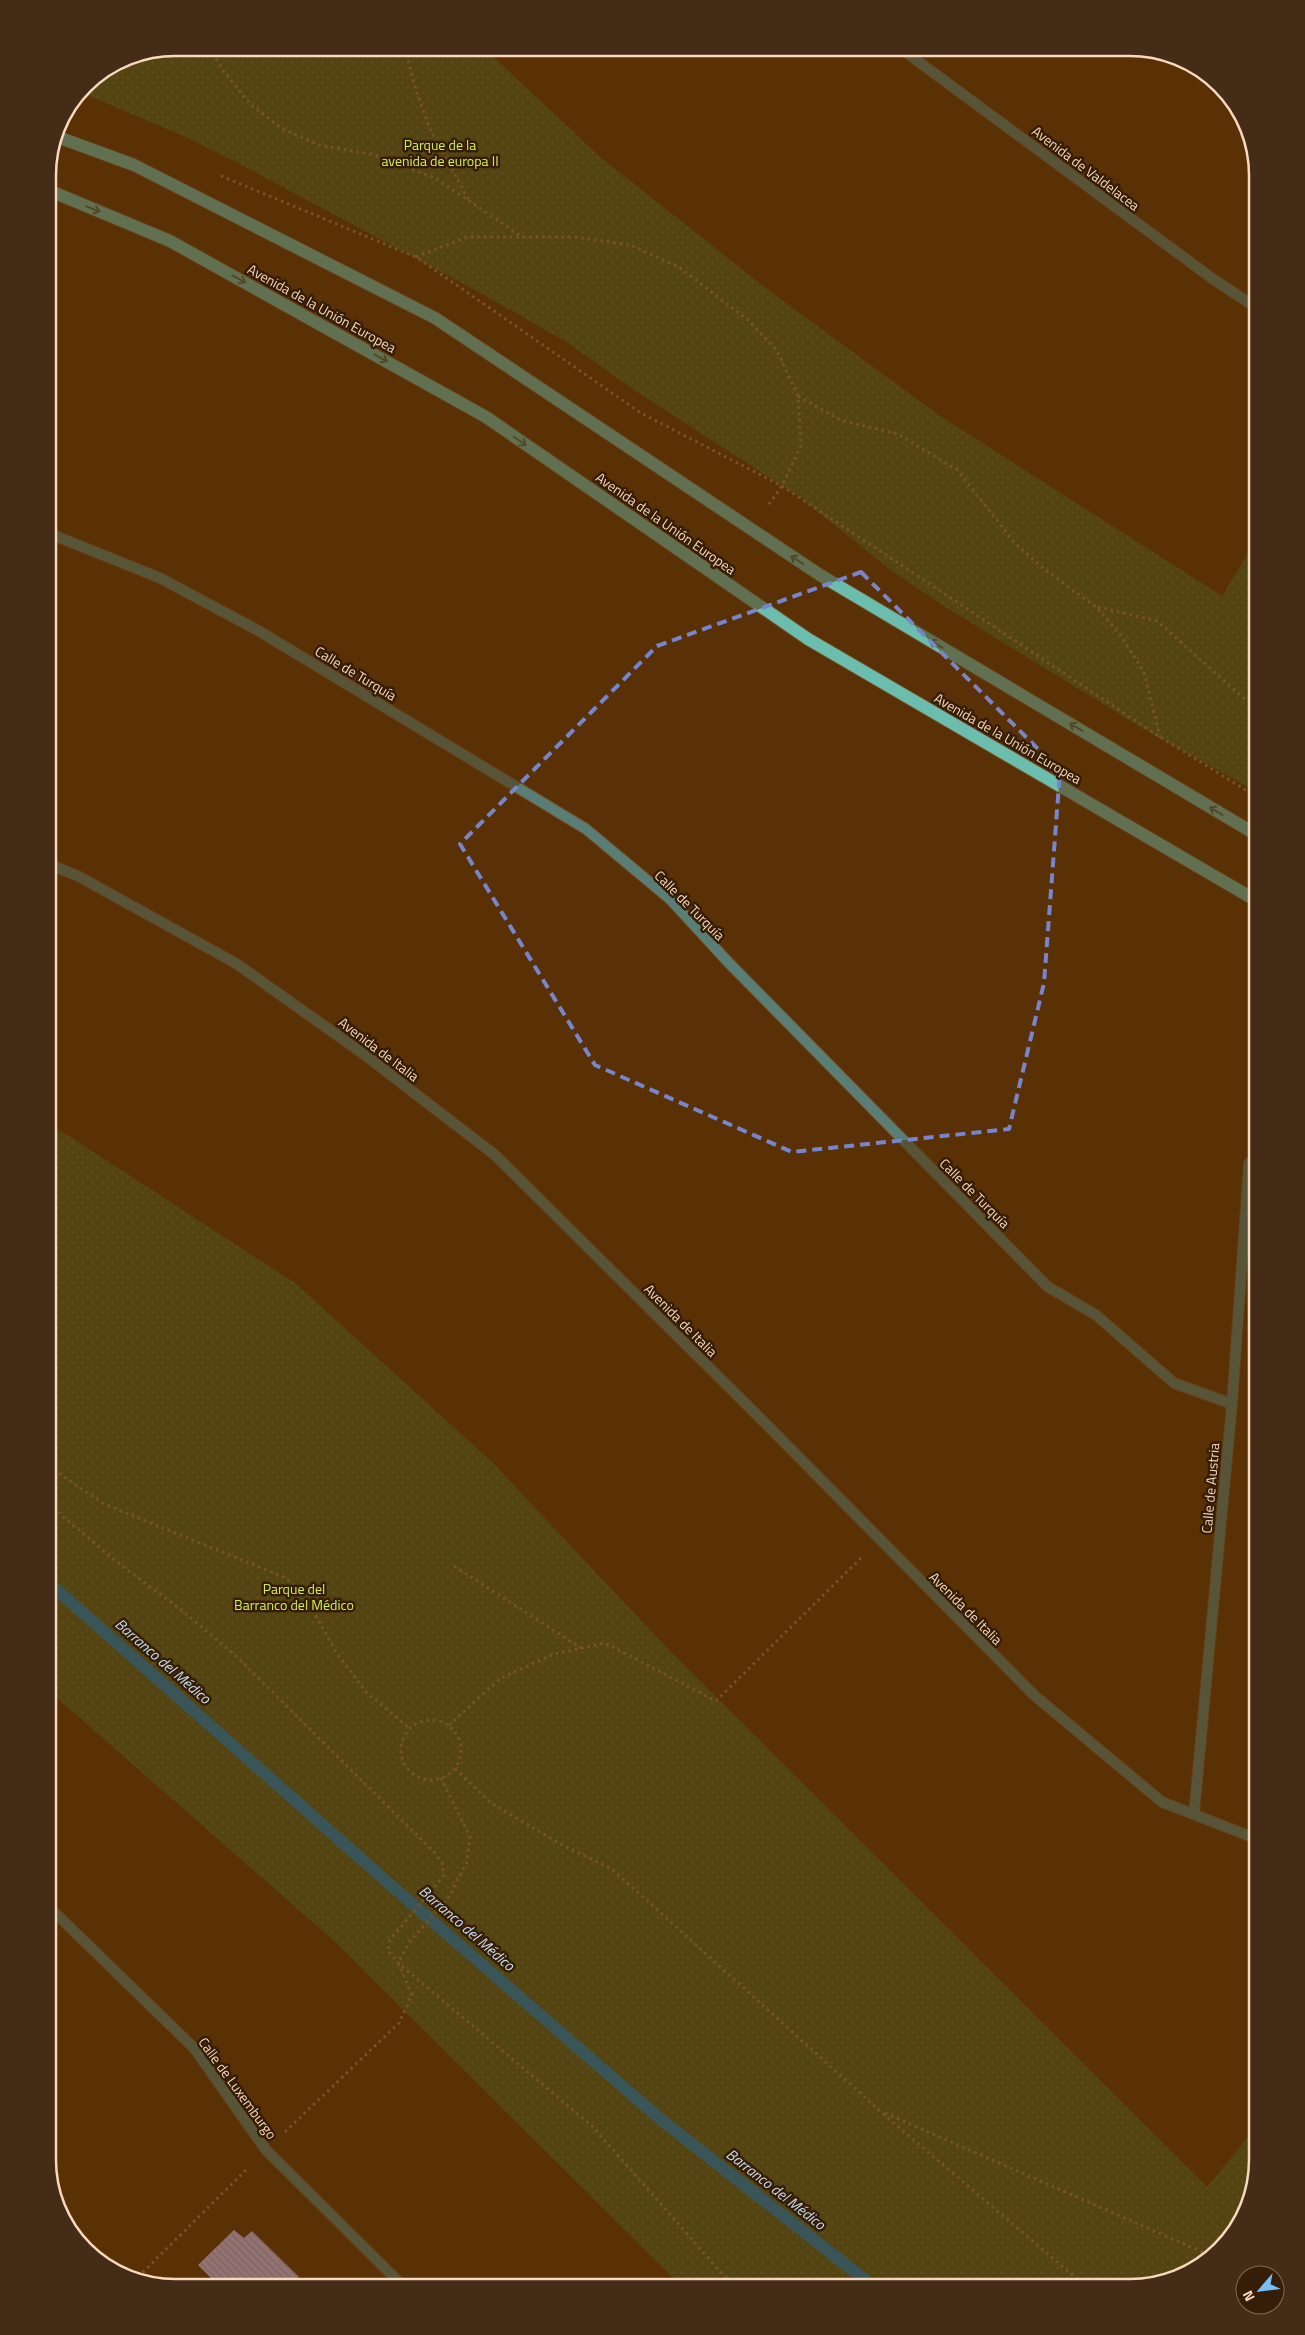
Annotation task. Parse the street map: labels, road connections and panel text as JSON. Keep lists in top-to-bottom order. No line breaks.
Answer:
{"streets":{"main road":["Avenida de la Unión Europea"],"street":["Avenida de Valdelacea","Calle de Turquía","Avenida de Italia","Calle de Austria","Calle de Luxemburgo"]},"crossings":[["Calle de Turquía","Calle de Austria"],["Avenida de Italia","Calle de Austria"]],"water":["Barranco del Médico"],"parks":["Parque de la avenida de europa II","Parque del Barranco del Médico"],"north":"bottom left"}
